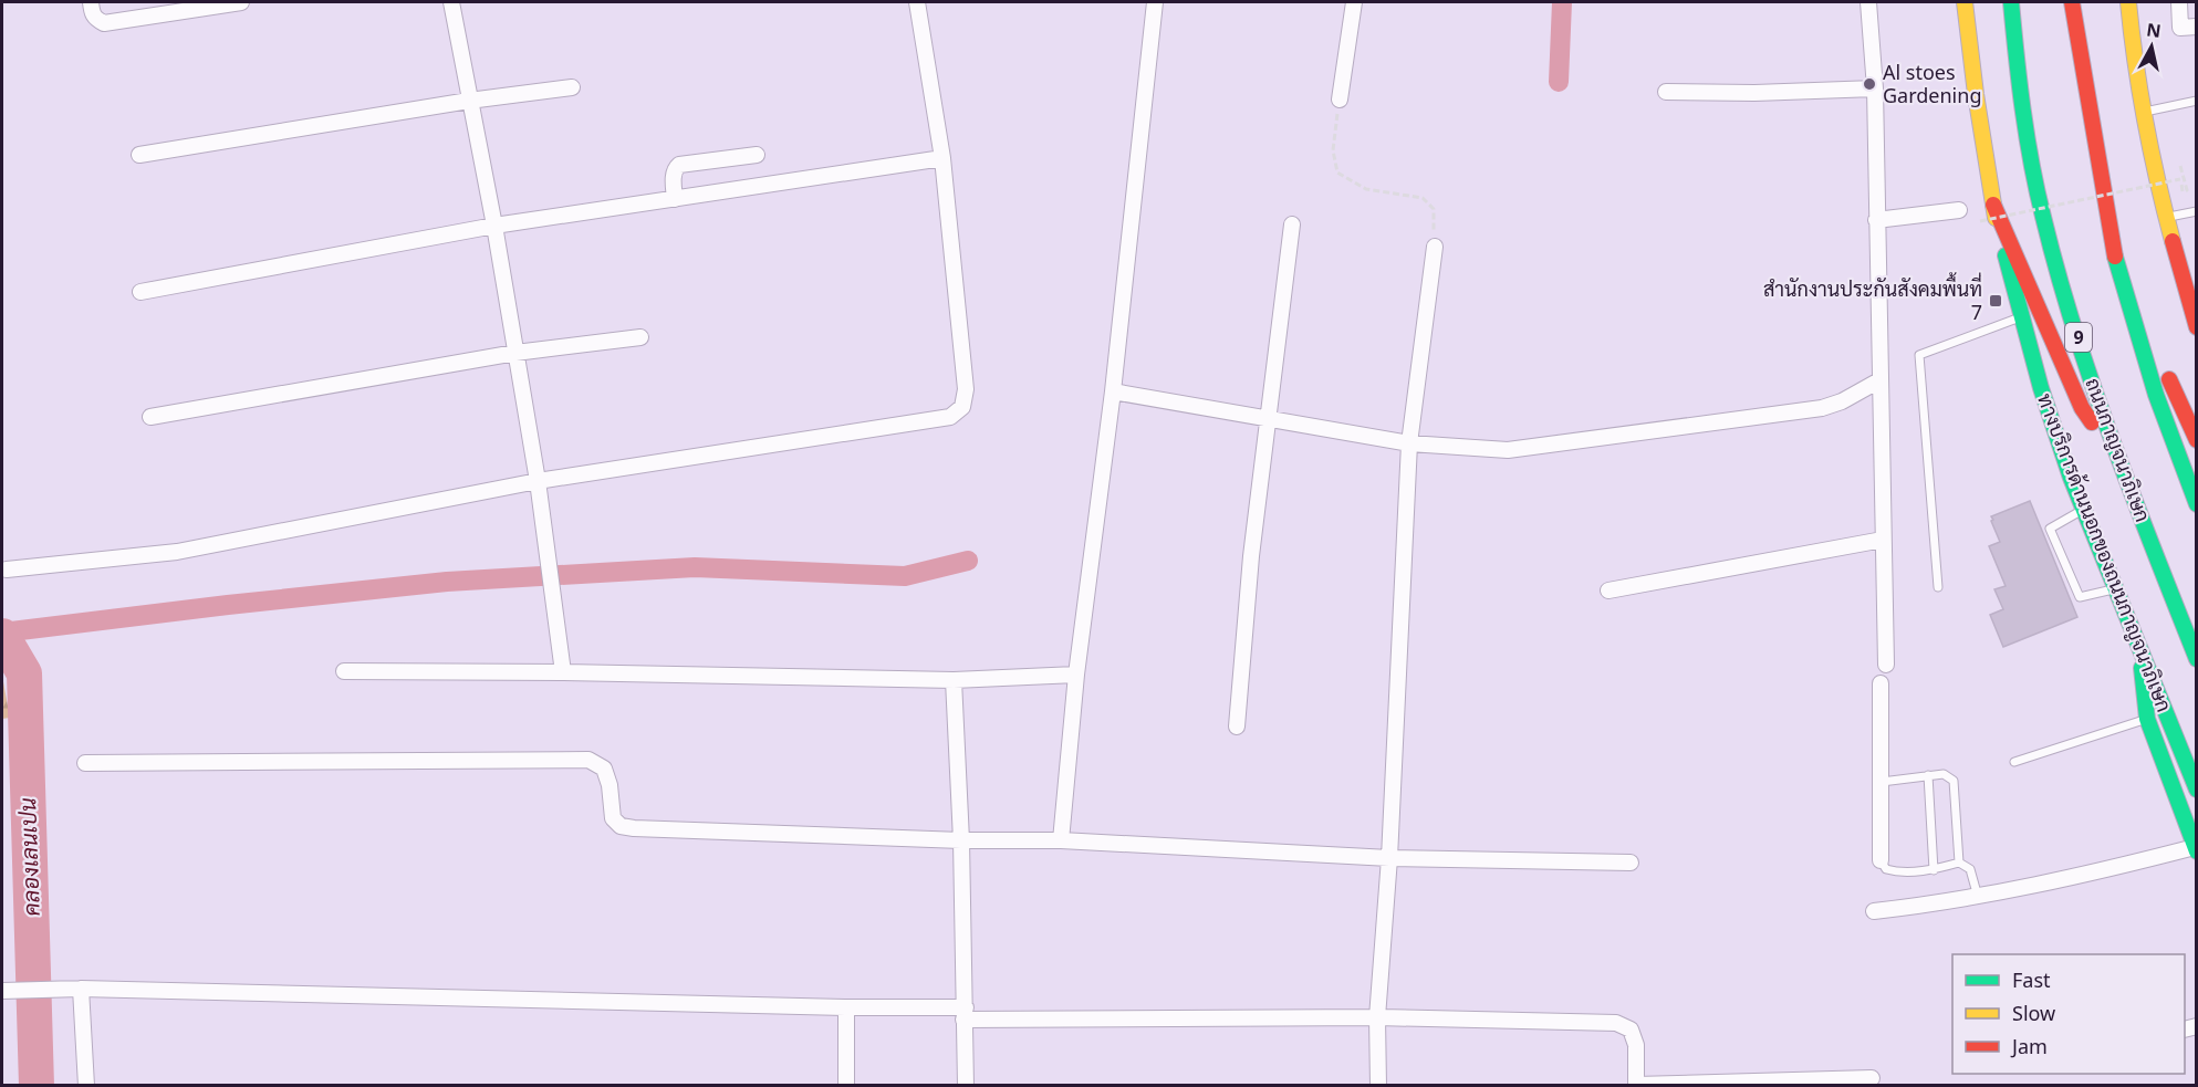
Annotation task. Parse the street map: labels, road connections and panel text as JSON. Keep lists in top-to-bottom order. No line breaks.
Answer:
{"streets":{"main road":["9","ถนนกาญจนาภิเษก","ทางบริการด้านนอกของถนนกาญจนาภิเษก"]},"water":["คลองเลนเปน"],"places":{"other":["Al stoes Gardening"],"transit":["สำนักงานประกันสังคมพื้นที่ 7"]},"legend":["Fast","Slow","Jam"],"north":"top"}
